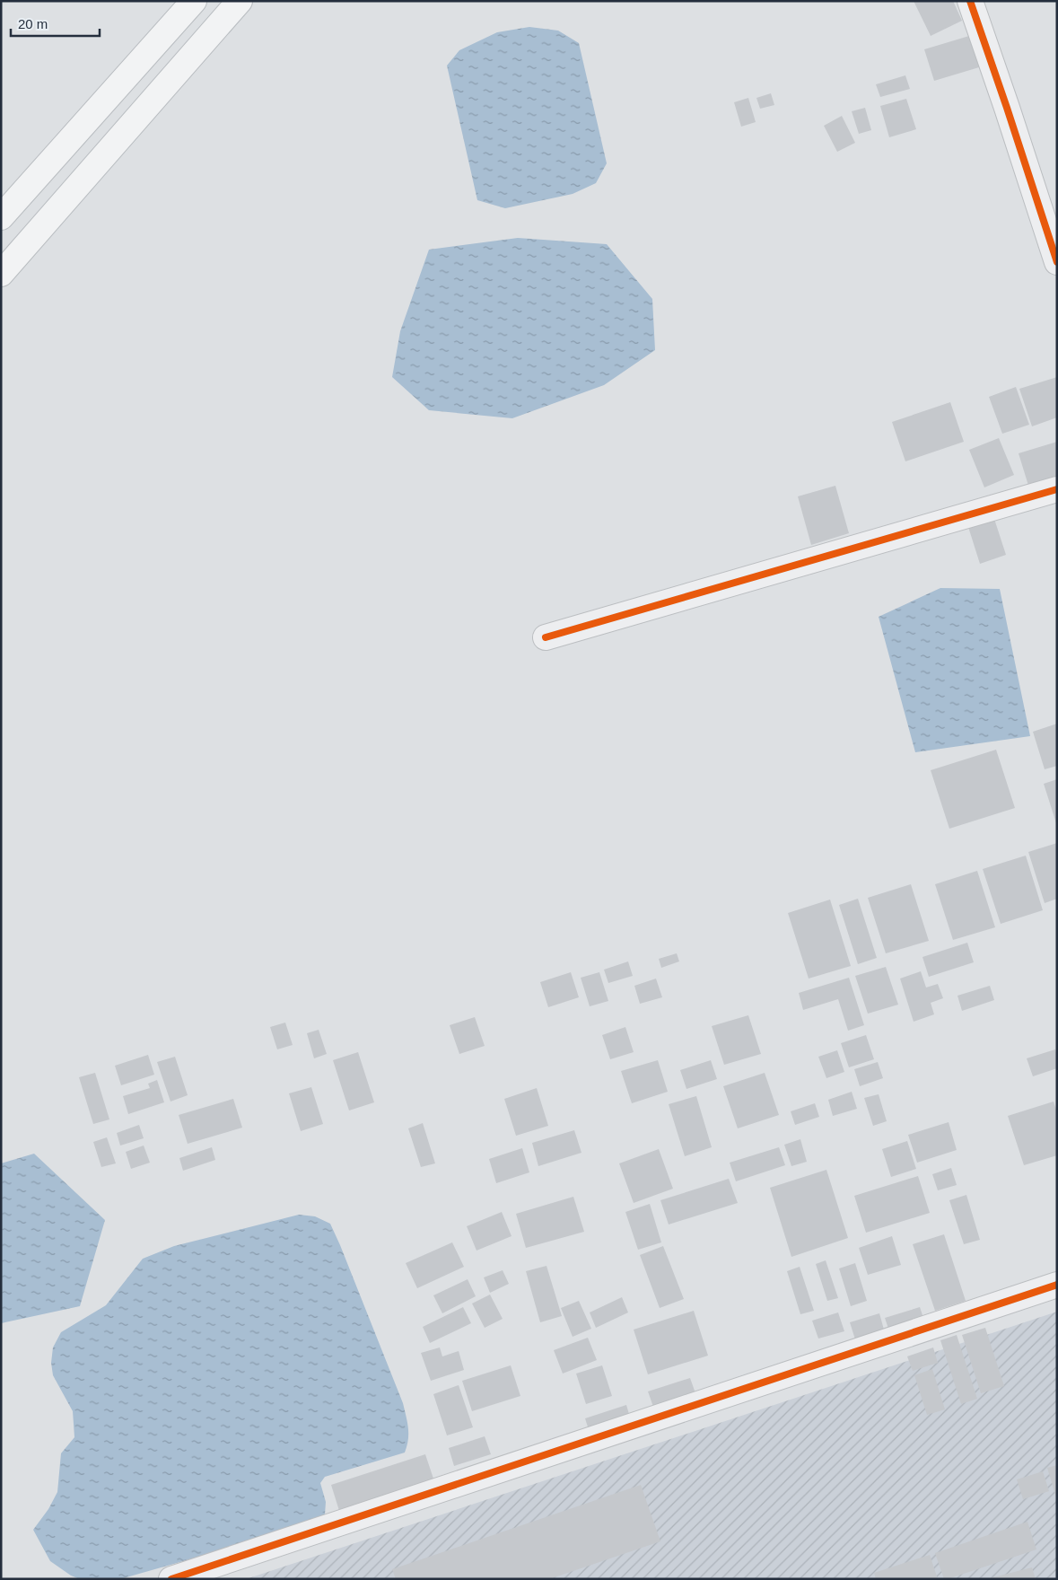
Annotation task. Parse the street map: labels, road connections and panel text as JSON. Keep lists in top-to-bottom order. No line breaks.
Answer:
{"scale_bar":"20 m"}
